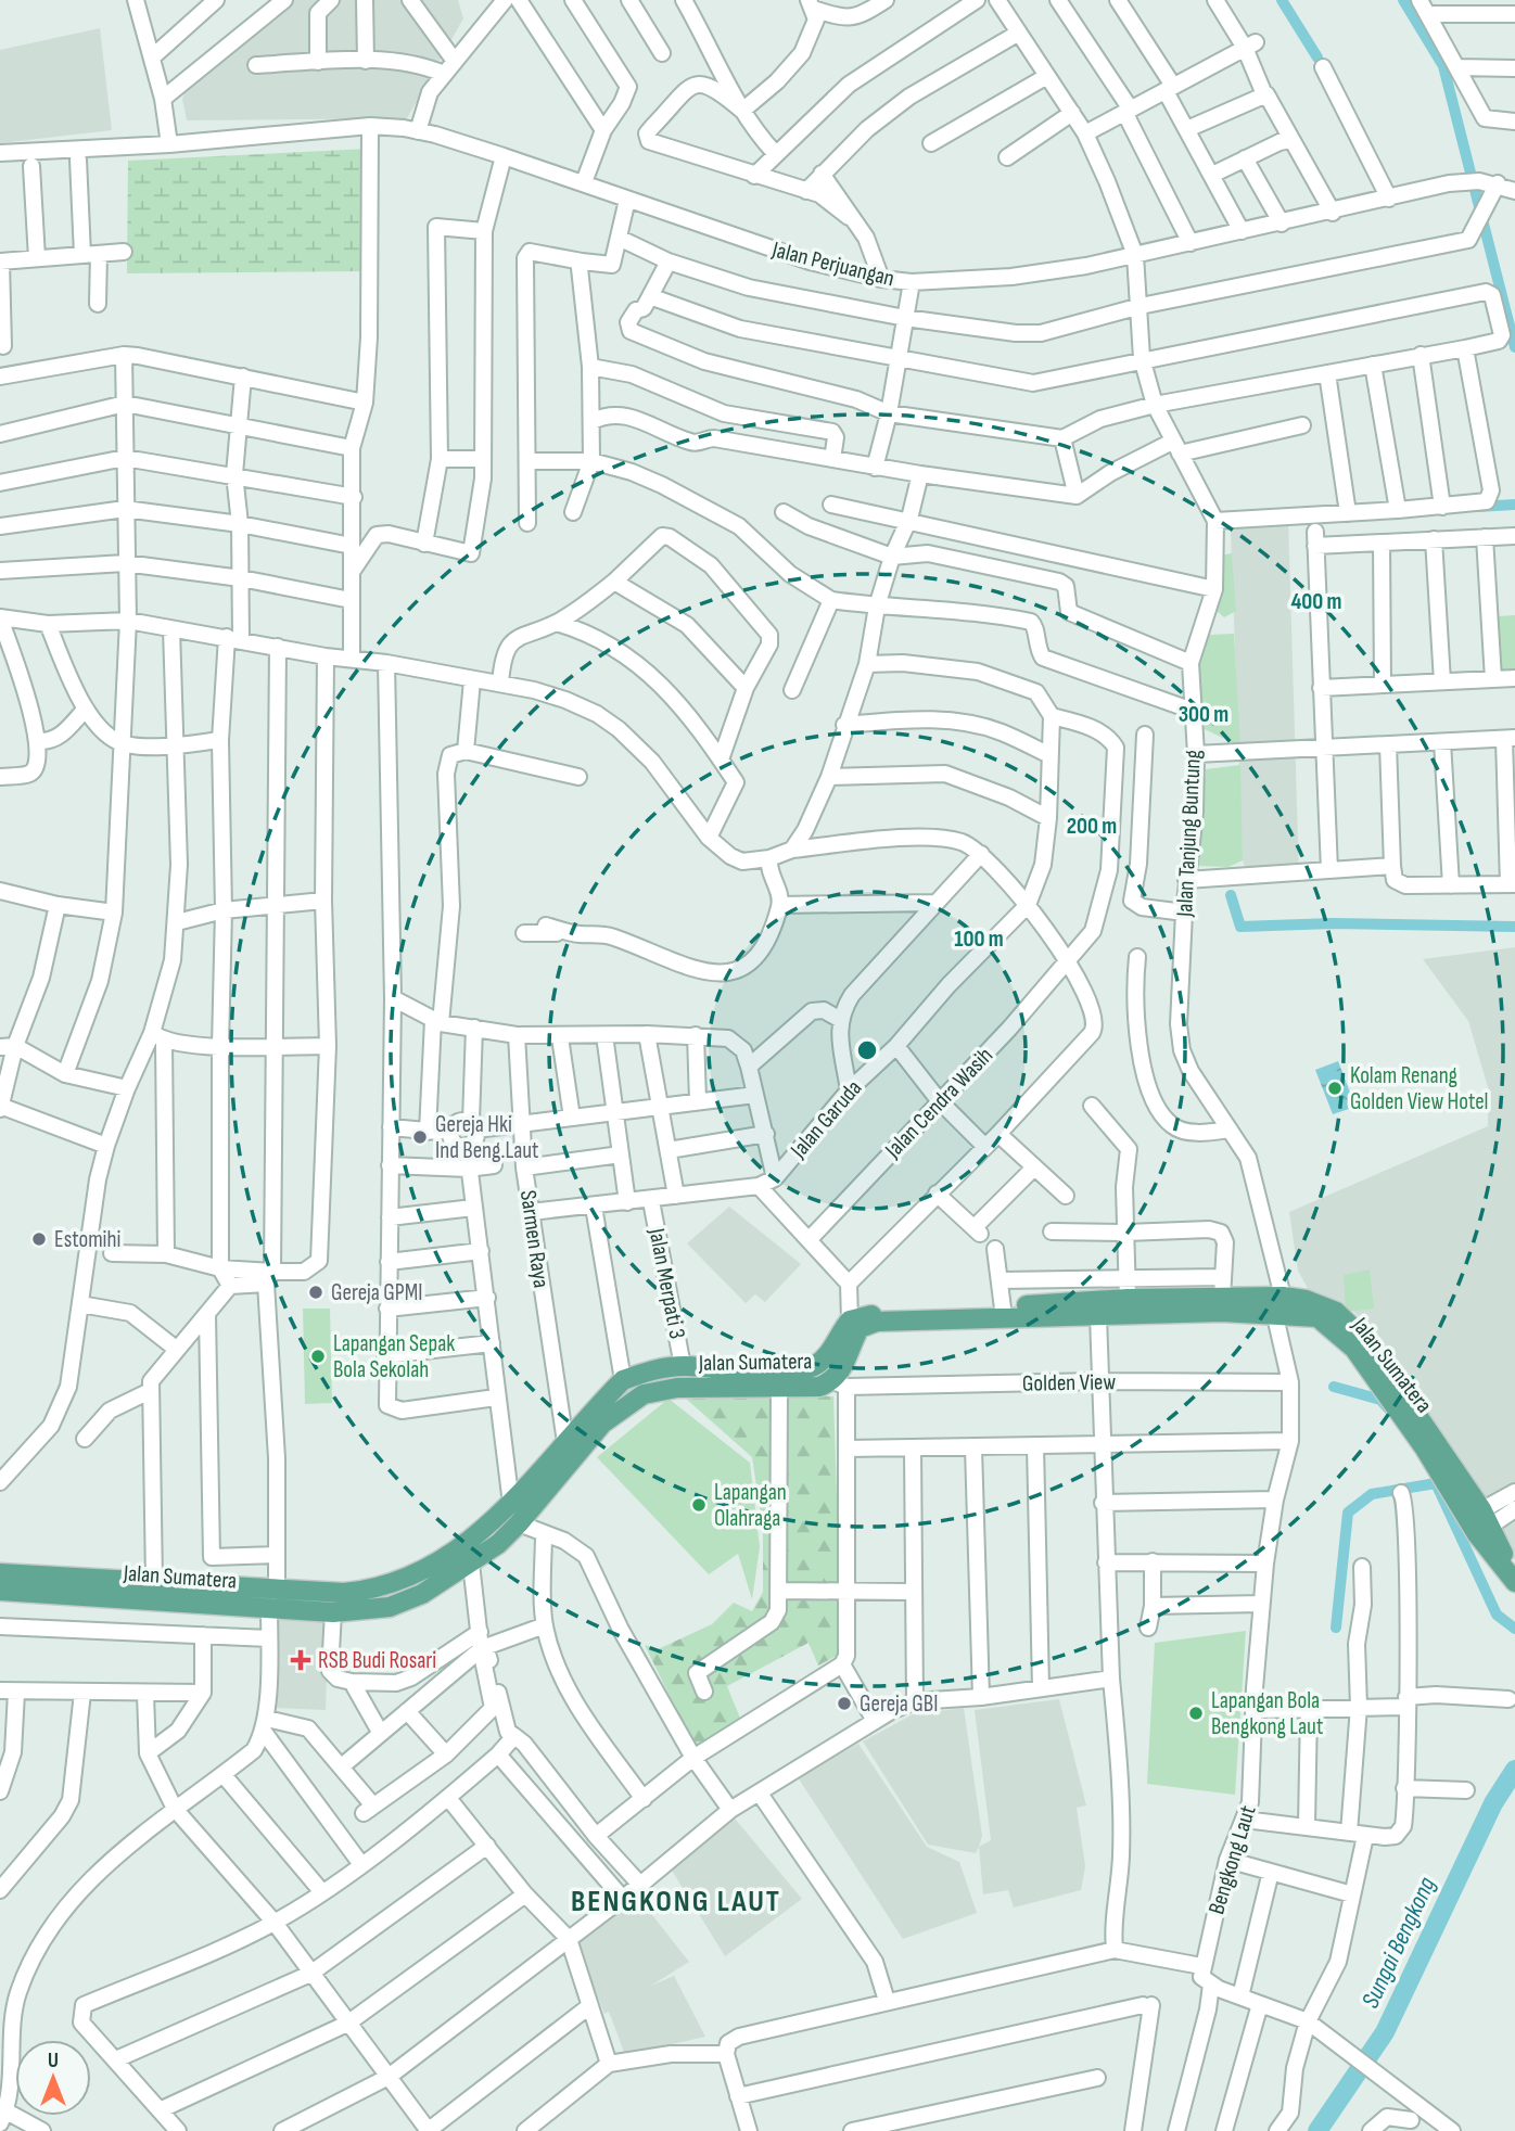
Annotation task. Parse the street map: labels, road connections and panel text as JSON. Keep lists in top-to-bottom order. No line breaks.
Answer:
{"streets":{"main road":["Jalan Sumatera"],"street":["Jalan Perjuangan","Jalan Tanjung Buntung","Jalan Cendra Wasih","Jalan Garuda","Sarmen Raya","Jalan Merpati 3","Golden View","Bengkong Laut"]},"crossings":[["Jalan Perjuangan","Jalan Tanjung Buntung"],["Jalan Tanjung Buntung","Bengkong Laut"],["Jalan Cendra Wasih","Jalan Garuda"],["Jalan Garuda","Sarmen Raya"],["Jalan Garuda","Jalan Merpati 3"],["Sarmen Raya","Jalan Sumatera"],["Jalan Merpati 3","Jalan Sumatera"],["Jalan Sumatera","Golden View"],["Jalan Sumatera","Bengkong Laut"],["Golden View","Bengkong Laut"]],"districts":["BENGKONG LAUT"],"water":["Sungai Bengkong"],"places":{"other":["Kolam Renang Golden View Hotel","Gereja Hki Ind Beng.Laut","Estomihi","Gereja GPMI","Lapangan Sepak Bola Sekolah","Lapangan Olahraga","Gereja GBI","Lapangan Bola Bengkong Laut"],"health":["RSB Budi Rosari"]},"north":"top","rings":["400 m","300 m","200 m","100 m"]}
